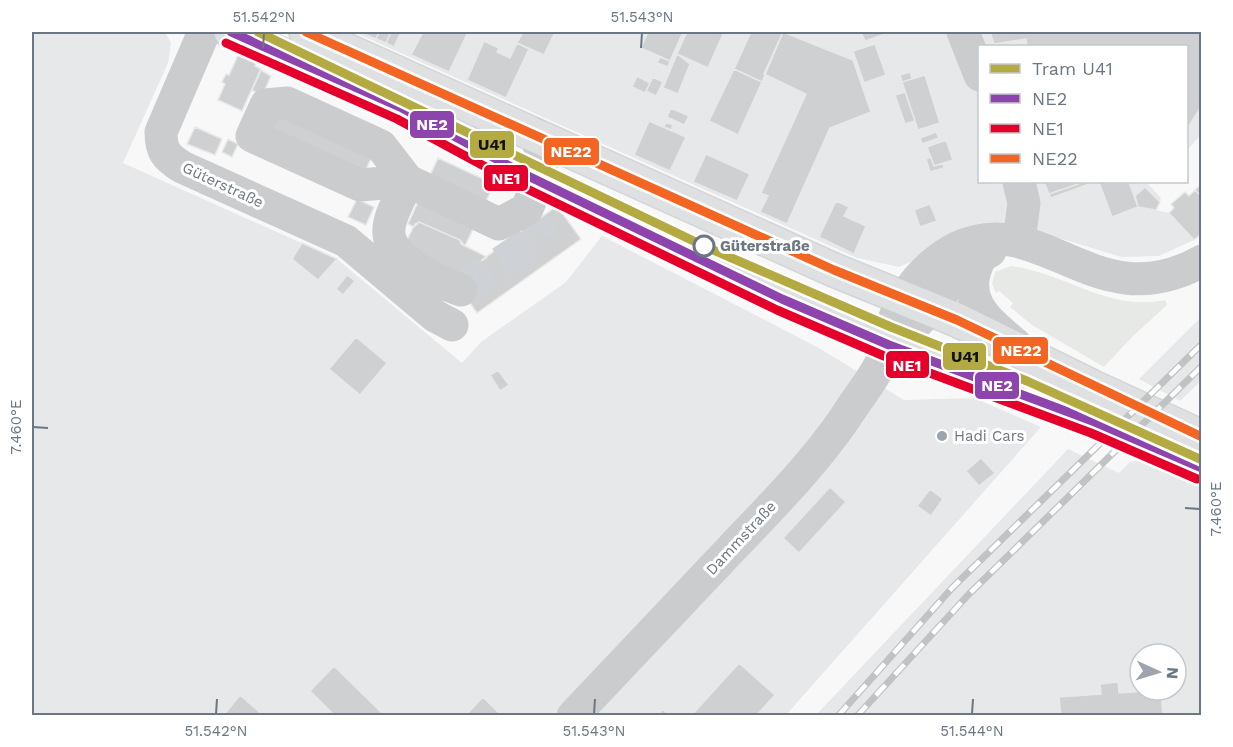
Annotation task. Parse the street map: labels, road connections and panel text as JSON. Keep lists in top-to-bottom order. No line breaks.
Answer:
{"streets":{"street":["Güterstraße","Dammstraße"]},"places":["Güterstraße","Hadi Cars"],"lines":["tram line U41","transit line NE2","transit line NE22","transit line NE1"],"legend":["Tram U41","NE2","NE1","NE22"],"north":"right","coordinates":["51.542°N","51.543°N","7.460°E","51.544°N"]}
